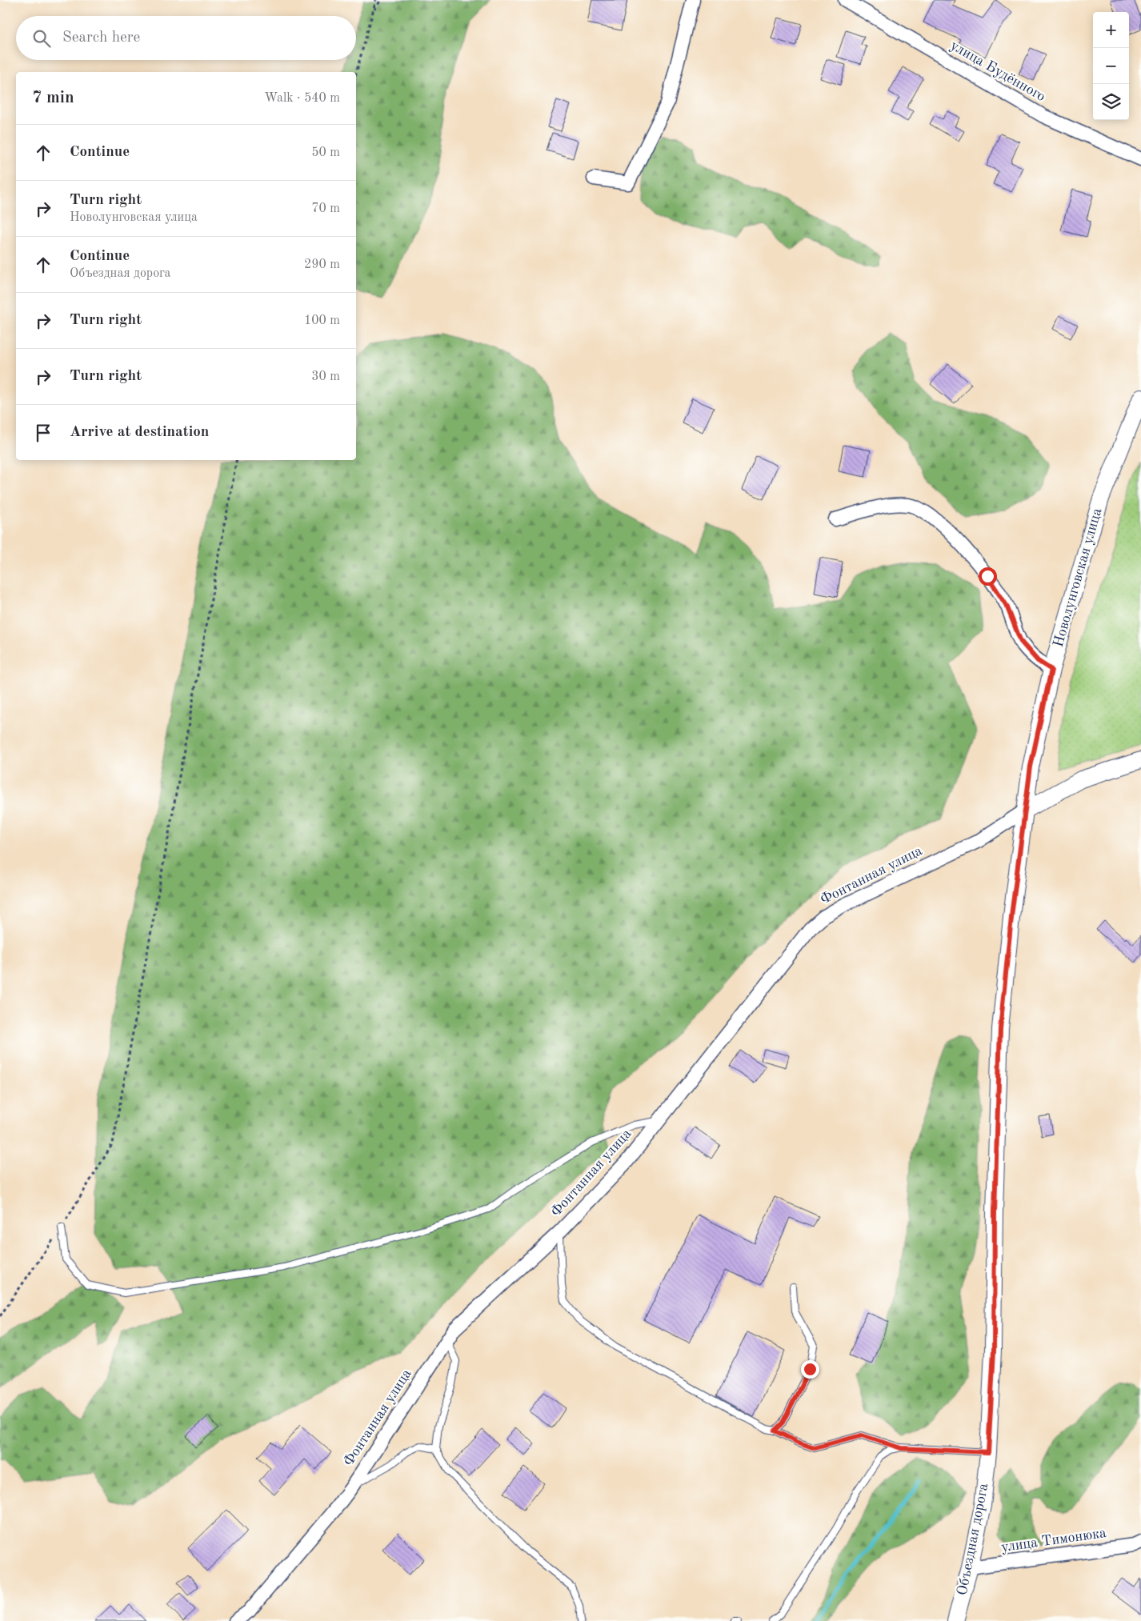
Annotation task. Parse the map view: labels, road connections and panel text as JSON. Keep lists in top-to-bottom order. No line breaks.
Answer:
{"streets":{"street":["улица Будённого","Новолунговская улица","Фонтанная улица","Объездная дорога","улица Тимонюка"]},"crossings":[["Новолунговская улица","Фонтанная улица"],["Новолунговская улица","Объездная дорога"],["Фонтанная улица","Объездная дорога"],["Объездная дорога","улица Тимонюка"]],"page":{"map_buttons":["+","−"],"search":"Search here","heading":["7 min","Walk · 540 m"],"list":[["Continue","50 m"],["Turn right","Новолунговская улица","70 m"],["Continue","Объездная дорога","290 m"],["Turn right","100 m"],["Turn right","30 m"],"Arrive at destination"]}}
